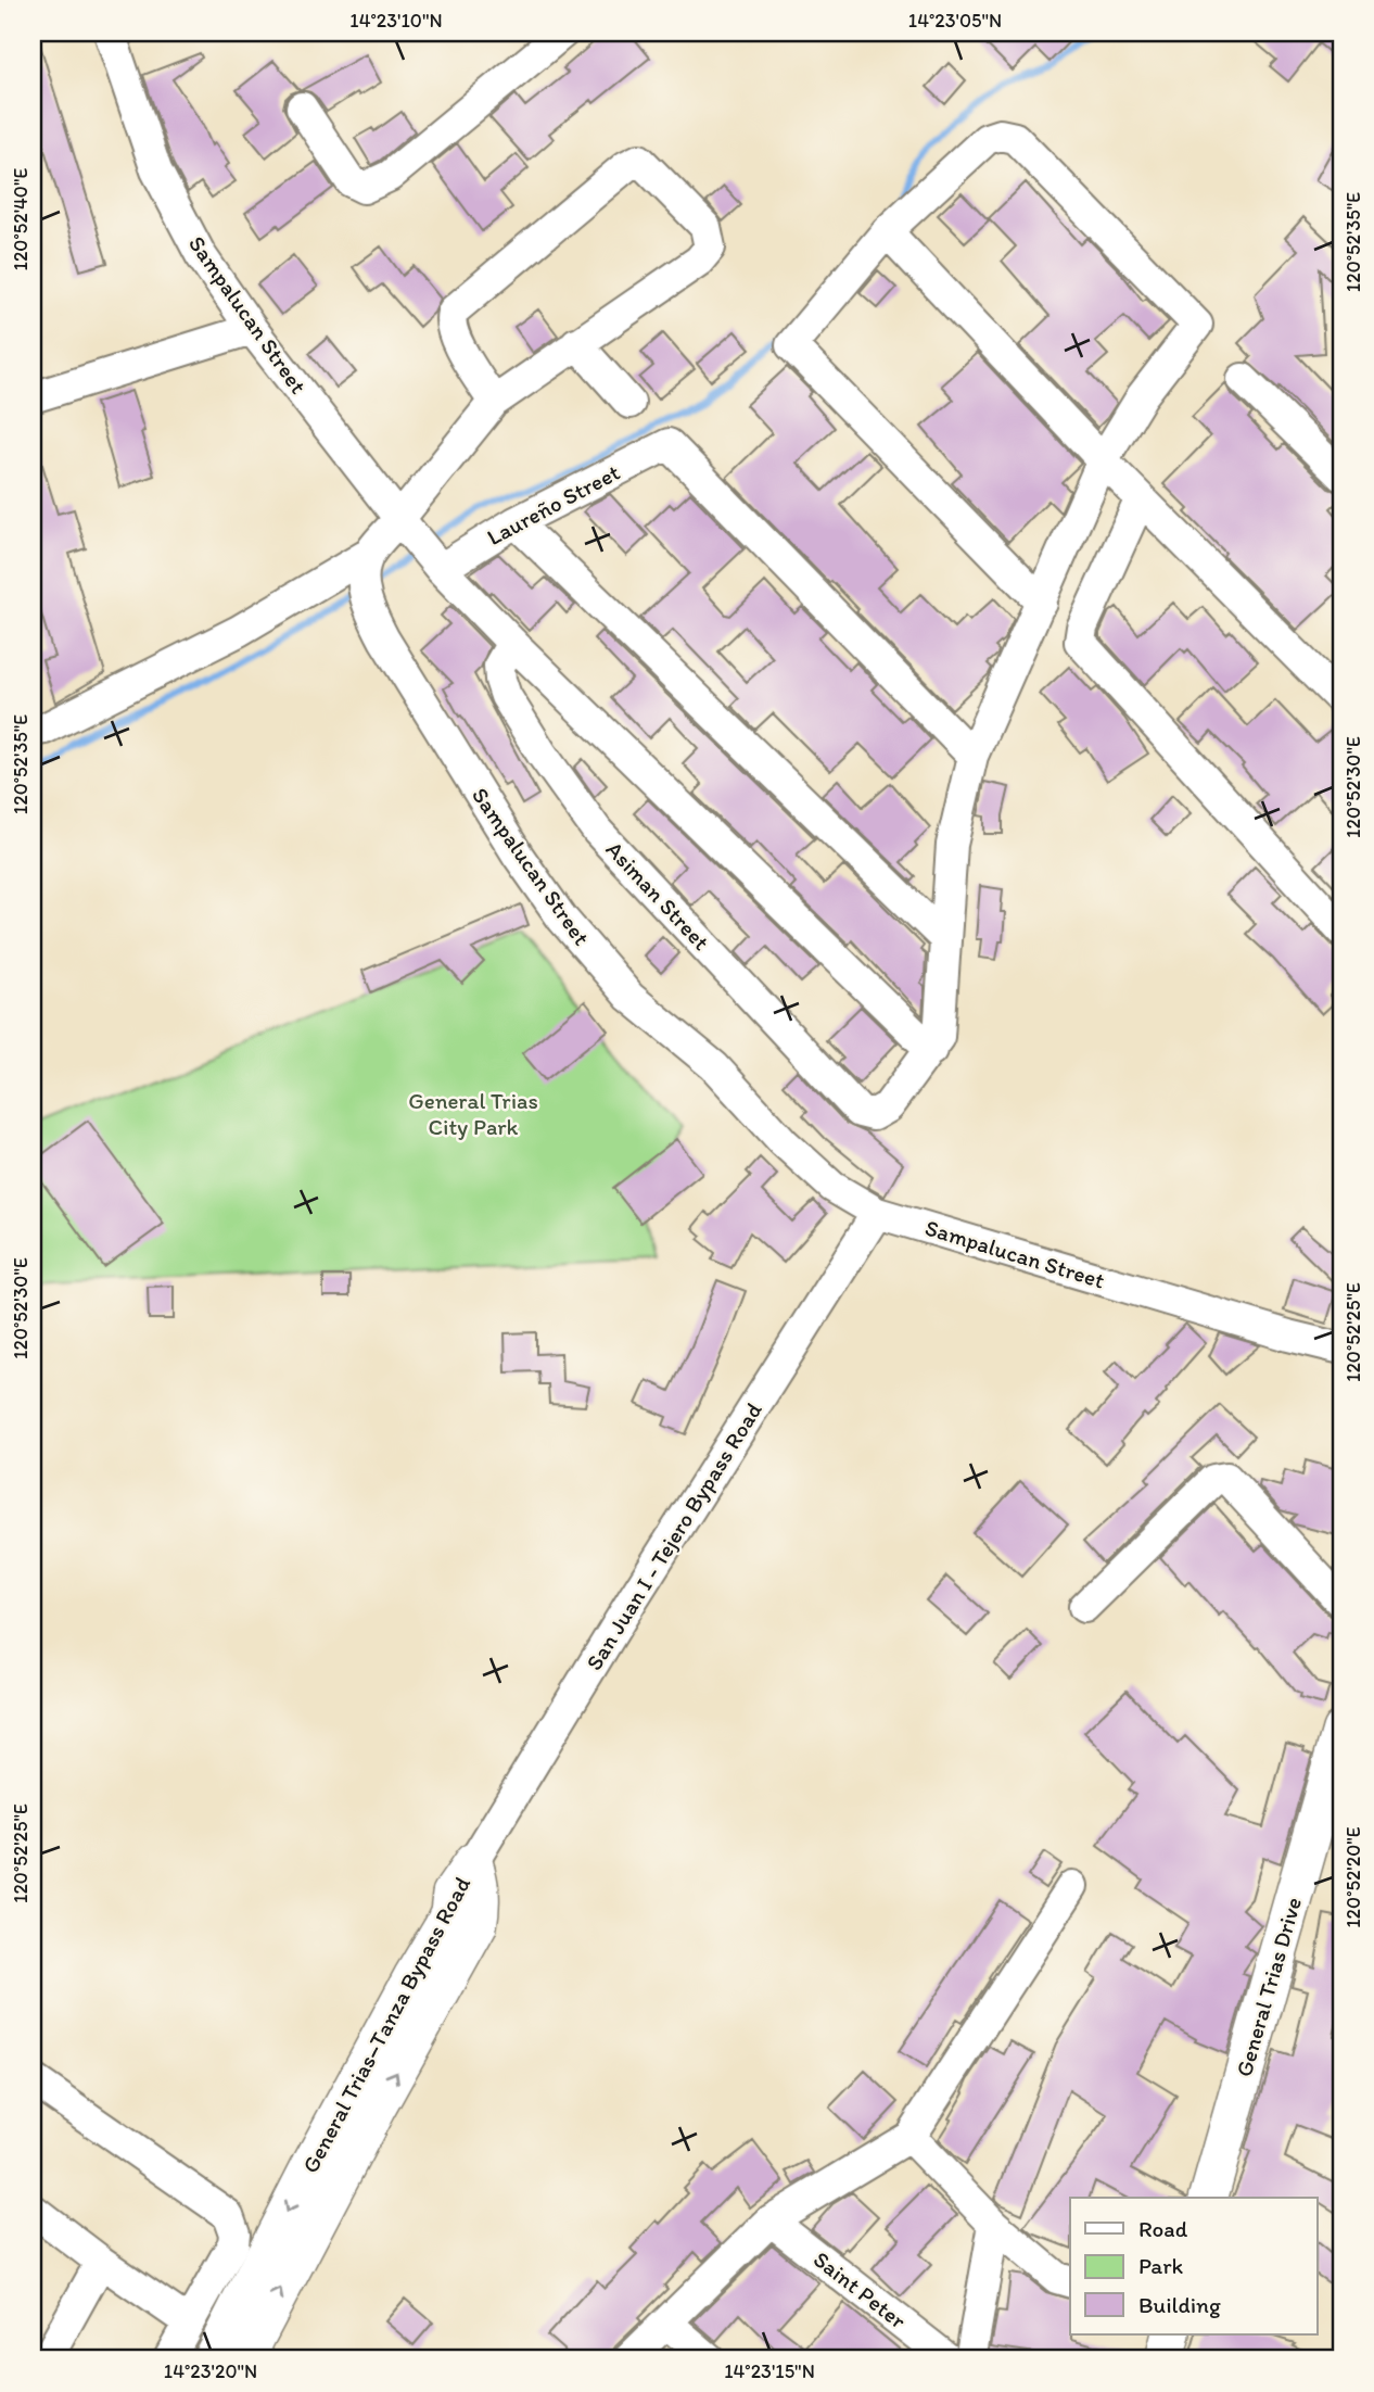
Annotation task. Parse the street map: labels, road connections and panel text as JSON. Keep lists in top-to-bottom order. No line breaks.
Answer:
{"streets":{"main road":["General Trias Drive","General Trias–Tanza Bypass Road"],"street":["Sampalucan Street","Laureño Street","Asiman Street","San Juan I - Tejero Bypass Road","Saint Peter"]},"crossings":[["Sampalucan Street","Laureño Street"],["Sampalucan Street","Asiman Street"],["Sampalucan Street","San Juan I - Tejero Bypass Road"],["San Juan I - Tejero Bypass Road","General Trias–Tanza Bypass Road"]],"parks":["General Trias City Park"],"legend":["Road","Park","Building"],"coordinates":["14°23'10\"N","14°23'05\"N","120°52'40\"E","120°52'35\"E","120°52'30\"E","120°52'25\"E","120°52'20\"E","14°23'20\"N","14°23'15\"N"]}
